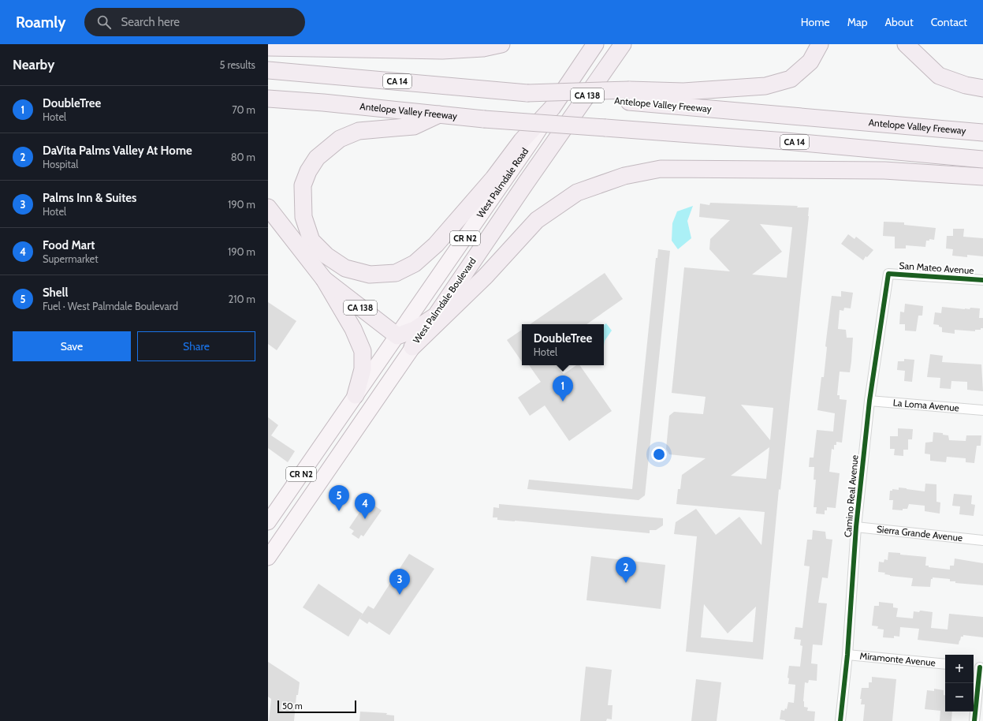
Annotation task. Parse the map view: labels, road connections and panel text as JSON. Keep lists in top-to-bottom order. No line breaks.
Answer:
{"streets":{"highway":["CA 14","CA 138","Antelope Valley Freeway","CR N2","West Palmdale Boulevard"],"main road":["West Palmdale Road"],"street":["San Mateo Avenue","La Loma Avenue","Camino Real Avenue","Sierra Grande Avenue","Miramonte Avenue"]},"crossings":[["CA 138","West Palmdale Road"],["CA 138","West Palmdale Boulevard"],["West Palmdale Road","CR N2"],["West Palmdale Road","West Palmdale Boulevard"],["San Mateo Avenue","Camino Real Avenue"],["La Loma Avenue","Camino Real Avenue"],["Camino Real Avenue","Sierra Grande Avenue"],["Camino Real Avenue","Miramonte Avenue"]],"scale_bar":"50 m","page":{"header":"Roamly","search":"Search here","nav":["Home","Map","About","Contact"],"heading":["Nearby","5 results"],"list":[{"mark":"1","name":"DoubleTree","note":"Hotel","value":"70 m"},{"mark":"2","name":"DaVita Palms Valley At Home","note":"Hospital","value":"80 m"},{"mark":"3","name":"Palms Inn & Suites","note":"Hotel","value":"190 m"},{"mark":"4","name":"Food Mart","note":"Supermarket","value":"190 m"},{"mark":"5","name":"Shell","note":"Fuel · West Palmdale Boulevard","value":"210 m"}],"buttons":["Save","Share"],"popup":["DoubleTree","Hotel"],"pins":["1","5","4","2","3"],"map_buttons":["+","−"],"scale":"50 m"}}
